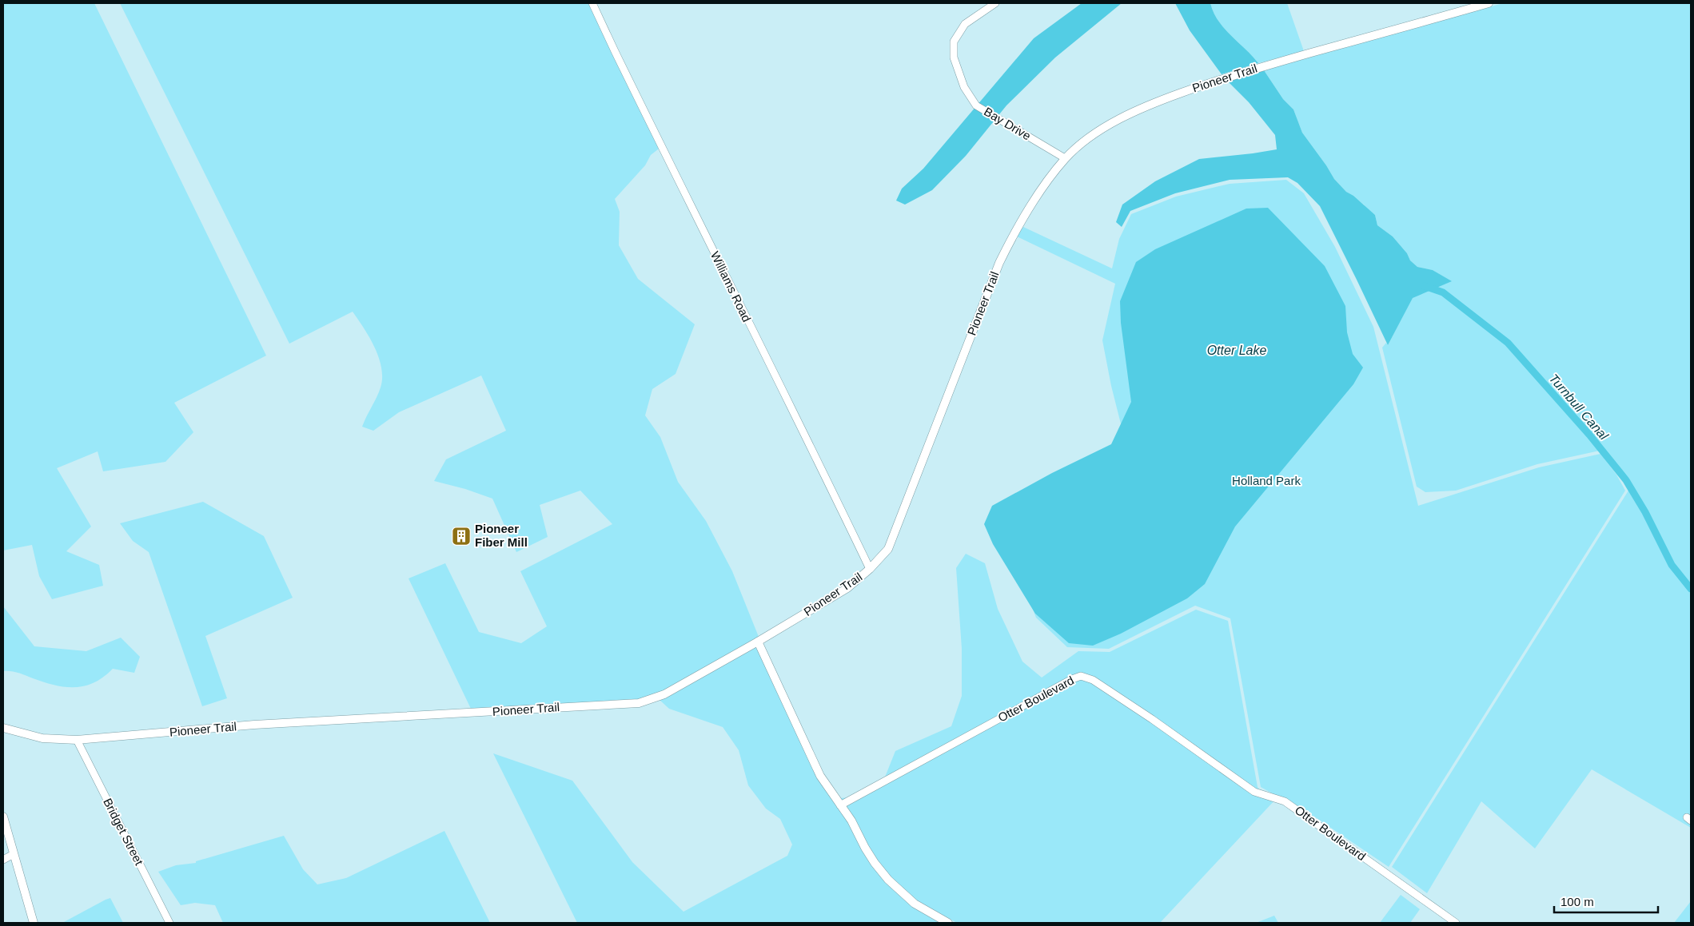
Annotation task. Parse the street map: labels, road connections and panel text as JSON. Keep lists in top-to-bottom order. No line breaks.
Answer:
{"streets":{"street":["Pioneer Trail","Bay Drive","Williams Road","Otter Boulevard","Bridget Street"]},"crossings":[["Pioneer Trail","Bay Drive"],["Pioneer Trail","Williams Road"],["Pioneer Trail","Bridget Street"]],"water":["Otter Lake","Turnbull Canal"],"parks":["Holland Park"],"places":{"building":["Pioneer Fiber Mill"]},"scale_bar":"100 m"}
